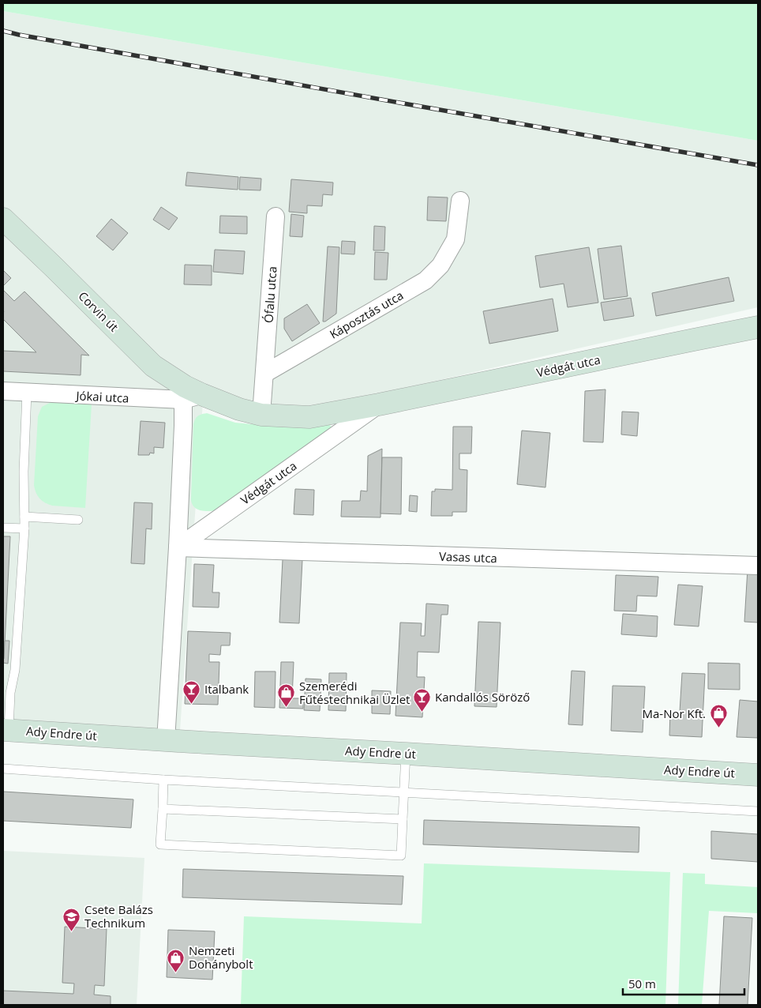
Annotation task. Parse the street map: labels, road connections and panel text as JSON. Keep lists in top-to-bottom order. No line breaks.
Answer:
{"streets":{"main road":["Corvin út","Védgát utca","Ady Endre út"],"street":["Ófalu utca","Káposztás utca","Jókai utca","Vasas utca"]},"crossings":[["Ófalu utca","Káposztás utca"],["Corvin út","Védgát utca"],["Corvin út","Jókai utca"],["Védgát utca","Jókai utca"],["Védgát utca","Vasas utca"]],"places":{"bar":["Italbank","Kandallós Söröző"],"shop":["Szemerédi Fűtéstechnikai Üzlet","Ma-Nor Kft.","Nemzeti Dohánybolt"],"school or university":["Csete Balázs Technikum"]},"scale_bar":"50 m"}
